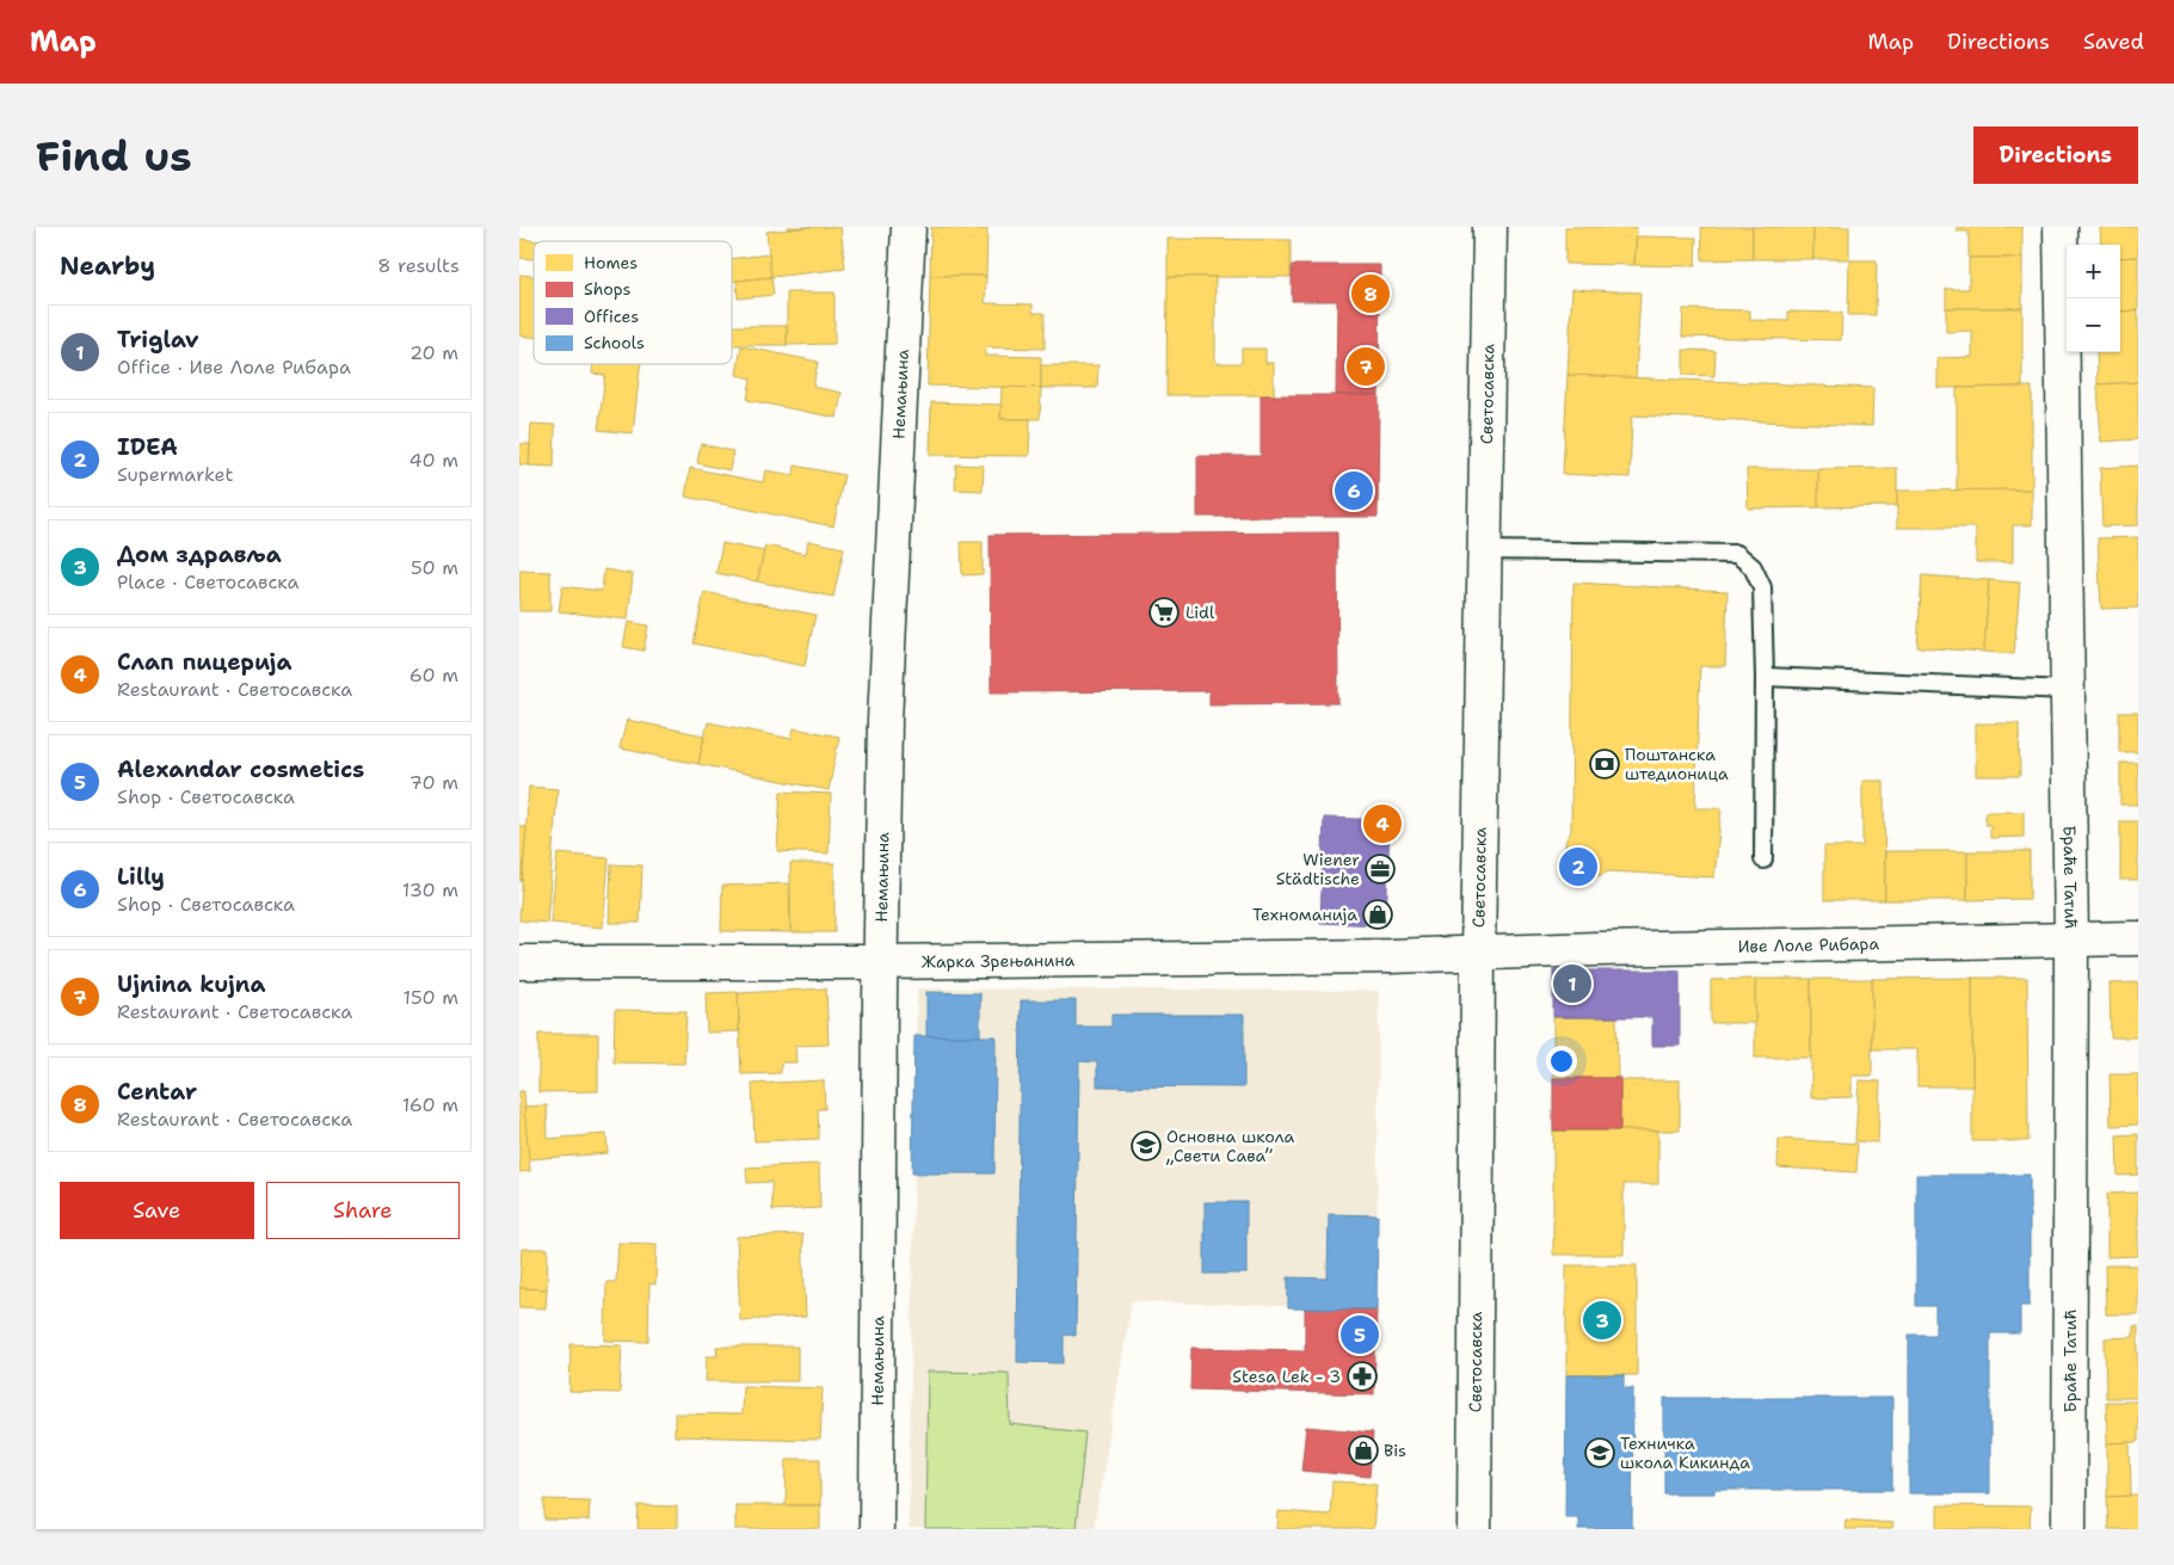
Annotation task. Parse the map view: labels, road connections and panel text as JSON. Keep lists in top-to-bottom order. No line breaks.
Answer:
{"streets":{"street":["Немањина","Светосавска","Браће Татић","Иве Лоле Рибара","Жарка Зрењанина"]},"crossings":[["Немањина","Жарка Зрењанина"],["Светосавска","Иве Лоле Рибара"],["Светосавска","Жарка Зрењанина"],["Браће Татић","Иве Лоле Рибара"],["Иве Лоле Рибара","Жарка Зрењанина"]],"places":{"supermarket":["Lidl"],"bank":["Поштанска штедионица"],"office":["Wiener Städtische"],"shop":["Техноманија","Bis"],"school or university":["Основна школа „Свети Сава”","Техничка школа Кикинда"],"pharmacy":["Stesa Lek - 3"]},"legend":["Homes","Shops","Offices","Schools"],"page":{"header":"Map","nav":["Map","Directions","Saved"],"buttons":["Directions",["Save","Share"]],"title":"Find us","heading":["Nearby","8 results"],"map_buttons":["+","−"],"pins":["8","7","6","4","2","1","3","5"],"list":[{"mark":"1","name":"Triglav","note":"Office · Иве Лоле Рибара","value":"20 m"},{"mark":"2","name":"IDEA","note":"Supermarket","value":"40 m"},{"mark":"3","name":"Дом здравља","note":"Place · Светосавска","value":"50 m"},{"mark":"4","name":"Слап пицерија","note":"Restaurant · Светосавска","value":"60 m"},{"mark":"5","name":"Alexandar cosmetics","note":"Shop · Светосавска","value":"70 m"},{"mark":"6","name":"Lilly","note":"Shop · Светосавска","value":"130 m"},{"mark":"7","name":"Ujnina kujna","note":"Restaurant · Светосавска","value":"150 m"},{"mark":"8","name":"Centar","note":"Restaurant · Светосавска","value":"160 m"}]}}
